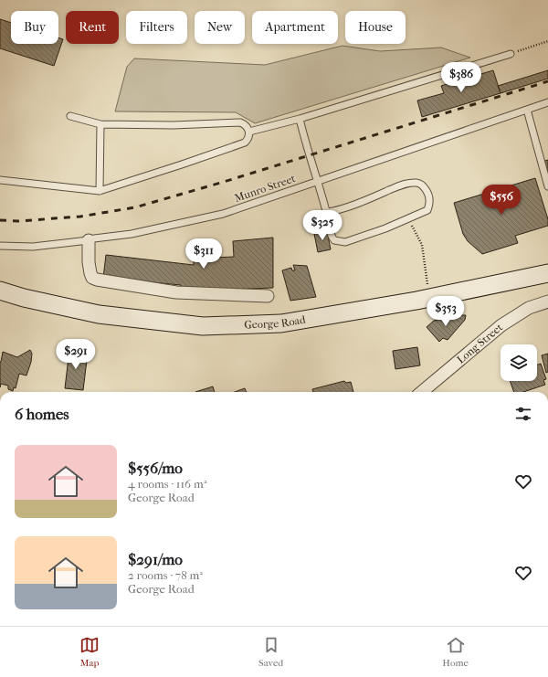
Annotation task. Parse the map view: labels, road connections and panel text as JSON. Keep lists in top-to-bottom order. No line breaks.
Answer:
{"streets":{"street":["George Road","Long Street"],"lane":["Munro Street"]},"page":{"chip":["Buy","Rent","Filters","New","Apartment","House"],"price":["$386","$556","$325","$311","$353","$291"],"heading":"6 homes","list":[{"name":"$556/mo","note":"4 rooms · 116 m² · George Road"},{"name":"$291/mo","note":"2 rooms · 78 m² · George Road"}],"tabs":["Map","Saved","Home"]}}
